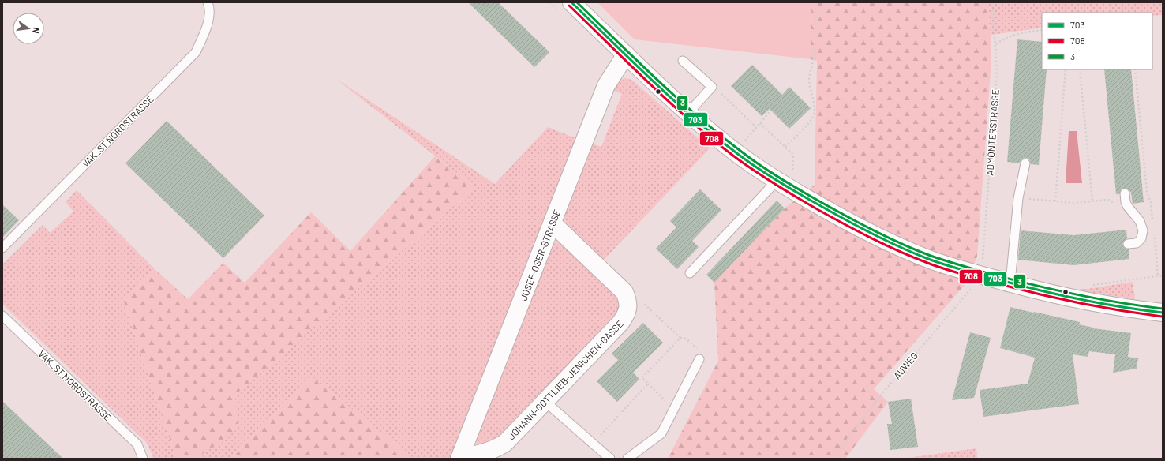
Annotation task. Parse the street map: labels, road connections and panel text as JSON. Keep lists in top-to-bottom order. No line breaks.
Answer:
{"streets":{"street":["JOSEF-OSER-STRASSE","JOHANN-GOTTLIEB-JENICHEN-GASSE"],"lane":["VAK_ST NORDSTRASSE"],"path":["ADMONTERSTRASSE","AUWEG"]},"crossings":[["ADMONTERSTRASSE","AUWEG"],["JOSEF-OSER-STRASSE","JOHANN-GOTTLIEB-JENICHEN-GASSE"]],"lines":["transit line 703","transit line 3","transit line 708"],"legend":["703","708","3"],"north":"right"}
